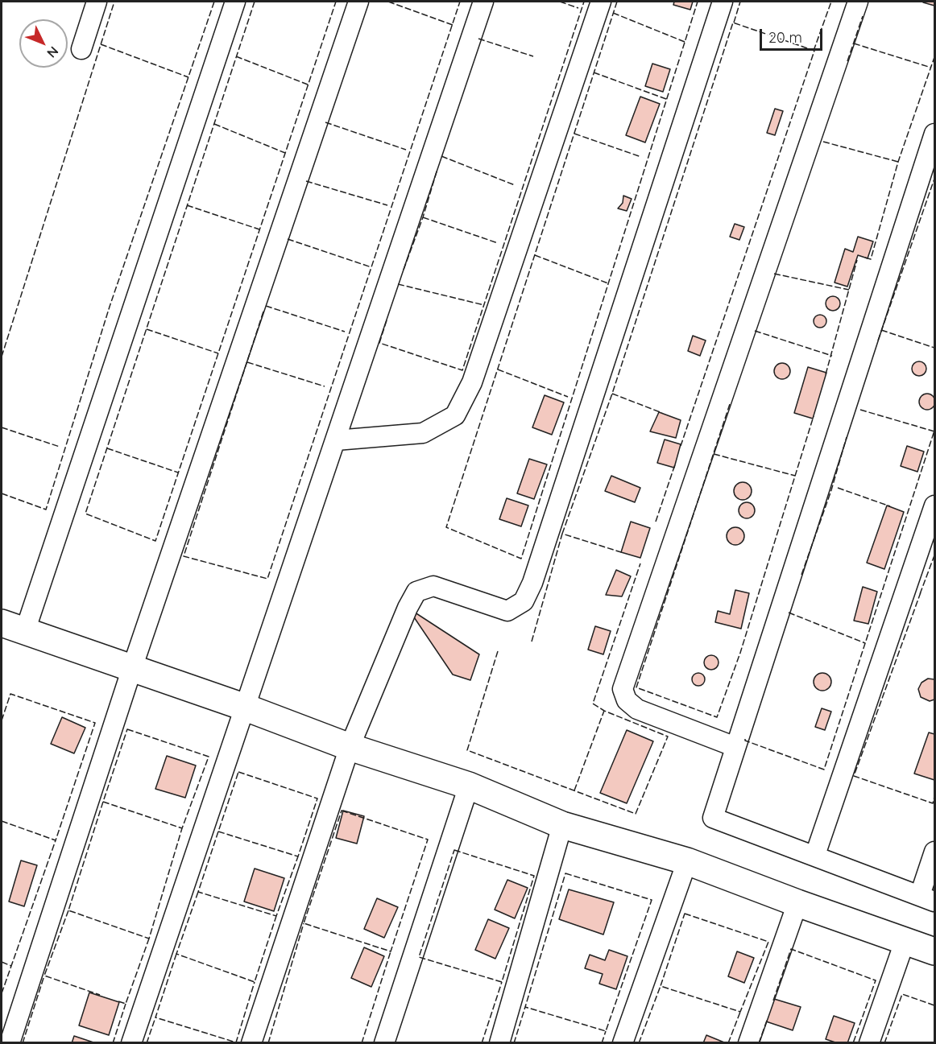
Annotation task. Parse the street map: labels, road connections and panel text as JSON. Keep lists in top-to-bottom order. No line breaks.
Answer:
{"scale_bar":"20 m","north":"bottom right"}
